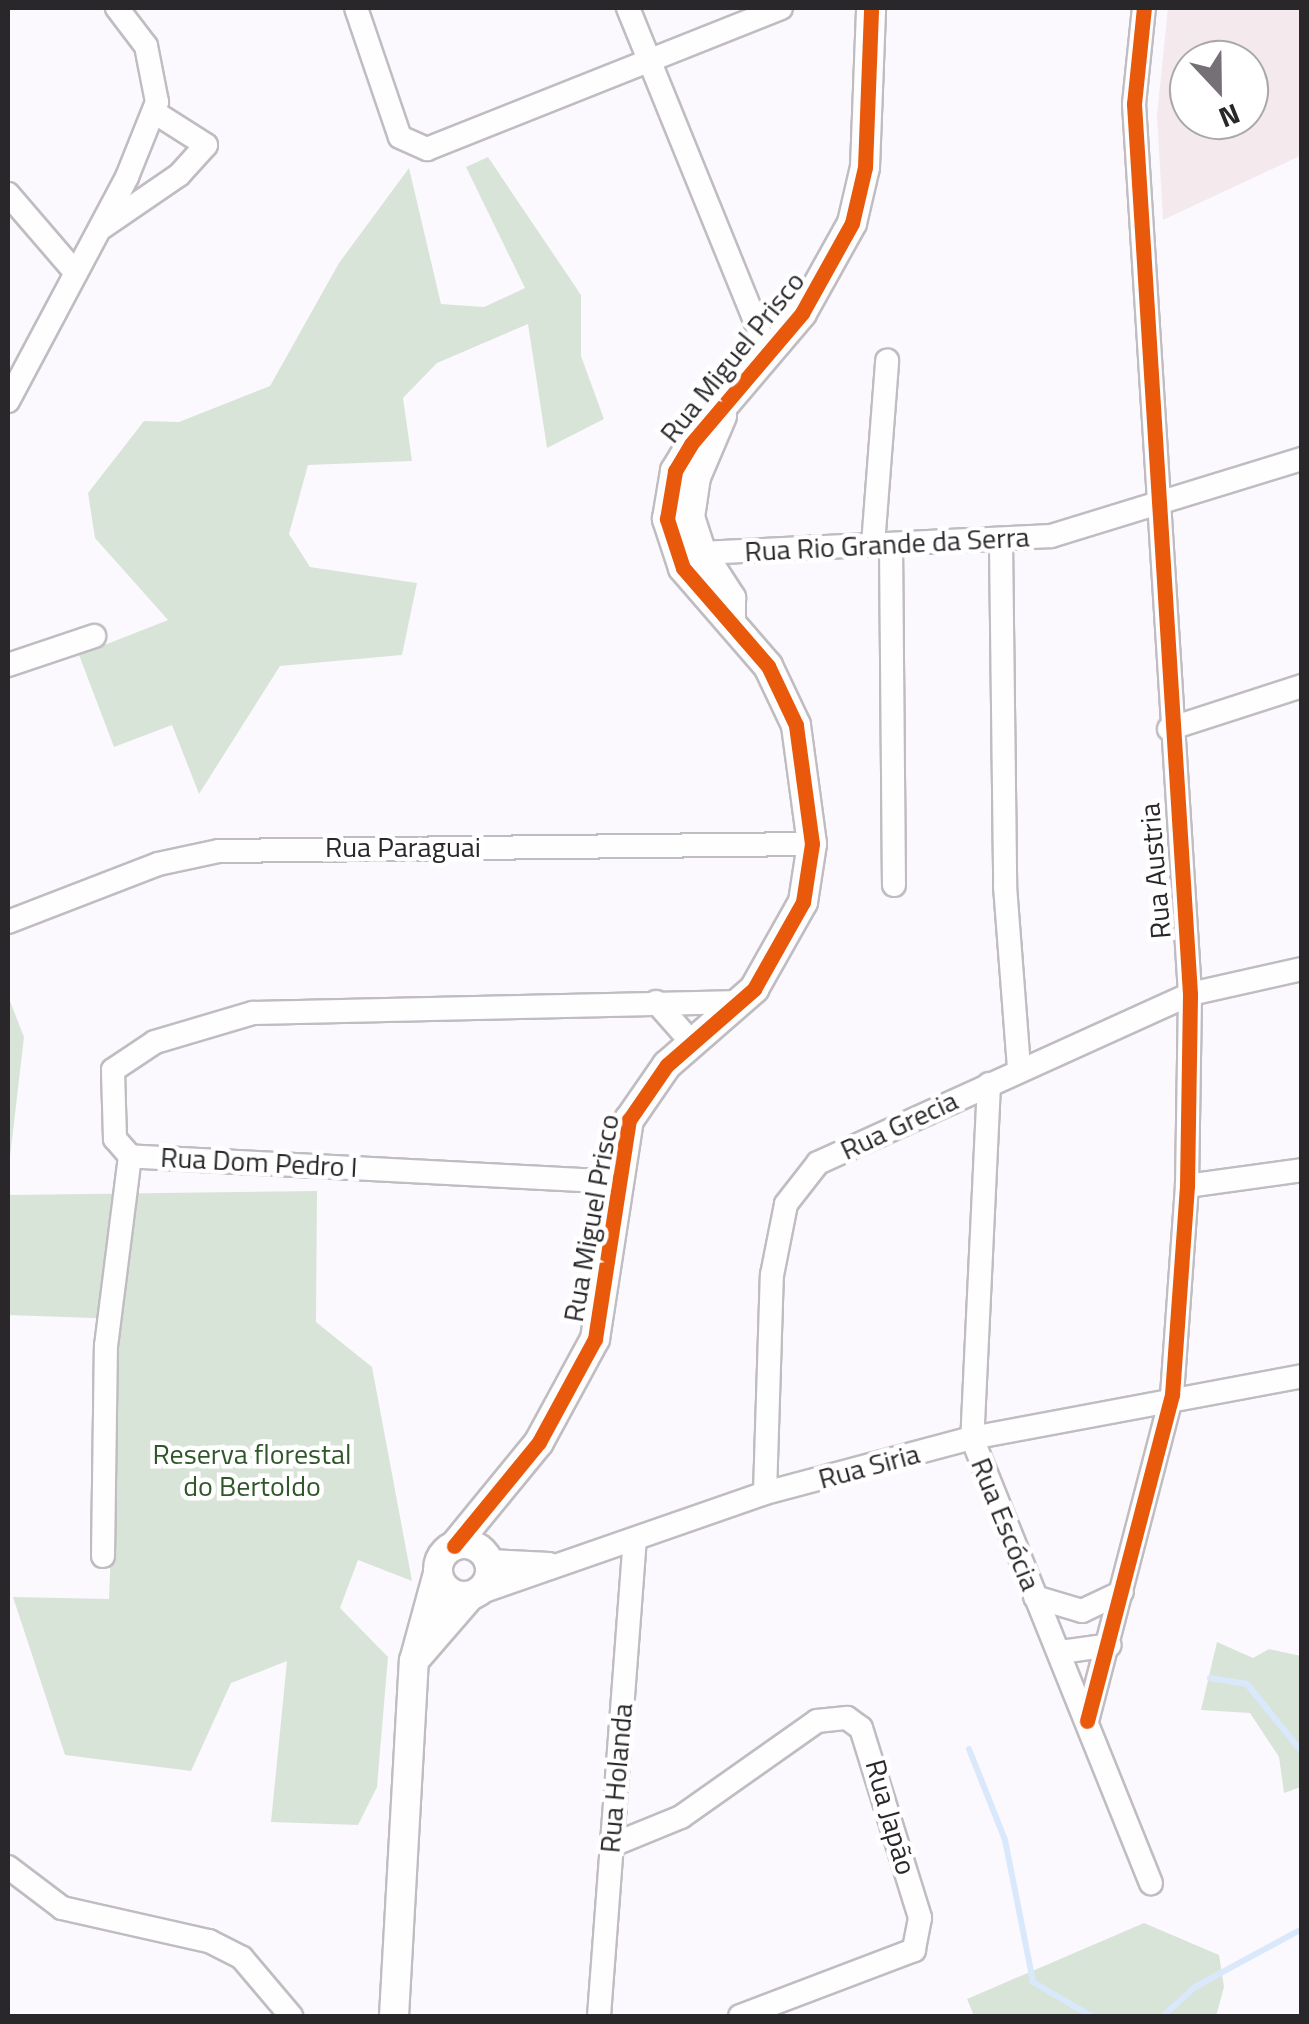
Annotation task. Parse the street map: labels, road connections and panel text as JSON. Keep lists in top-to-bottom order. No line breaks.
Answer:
{"streets":{"street":["Rua Miguel Prisco","Rua Rio Grande da Serra","Rua Paraguai","Rua Austria","Rua Grecia","Rua Dom Pedro I","Rua Siria","Rua Escócia","Rua Holanda","Rua Japão"]},"crossings":[["Rua Miguel Prisco","Rua Rio Grande da Serra"],["Rua Miguel Prisco","Rua Paraguai"],["Rua Miguel Prisco","Rua Dom Pedro I"],["Rua Miguel Prisco","Rua Siria"],["Rua Rio Grande da Serra","Rua Austria"],["Rua Austria","Rua Grecia"],["Rua Austria","Rua Siria"],["Rua Austria","Rua Escócia"],["Rua Grecia","Rua Siria"],["Rua Grecia","Rua Escócia"],["Rua Siria","Rua Escócia"],["Rua Siria","Rua Holanda"],["Rua Holanda","Rua Japão"]],"parks":["Reserva florestal do Bertoldo"],"north":"bottom"}
